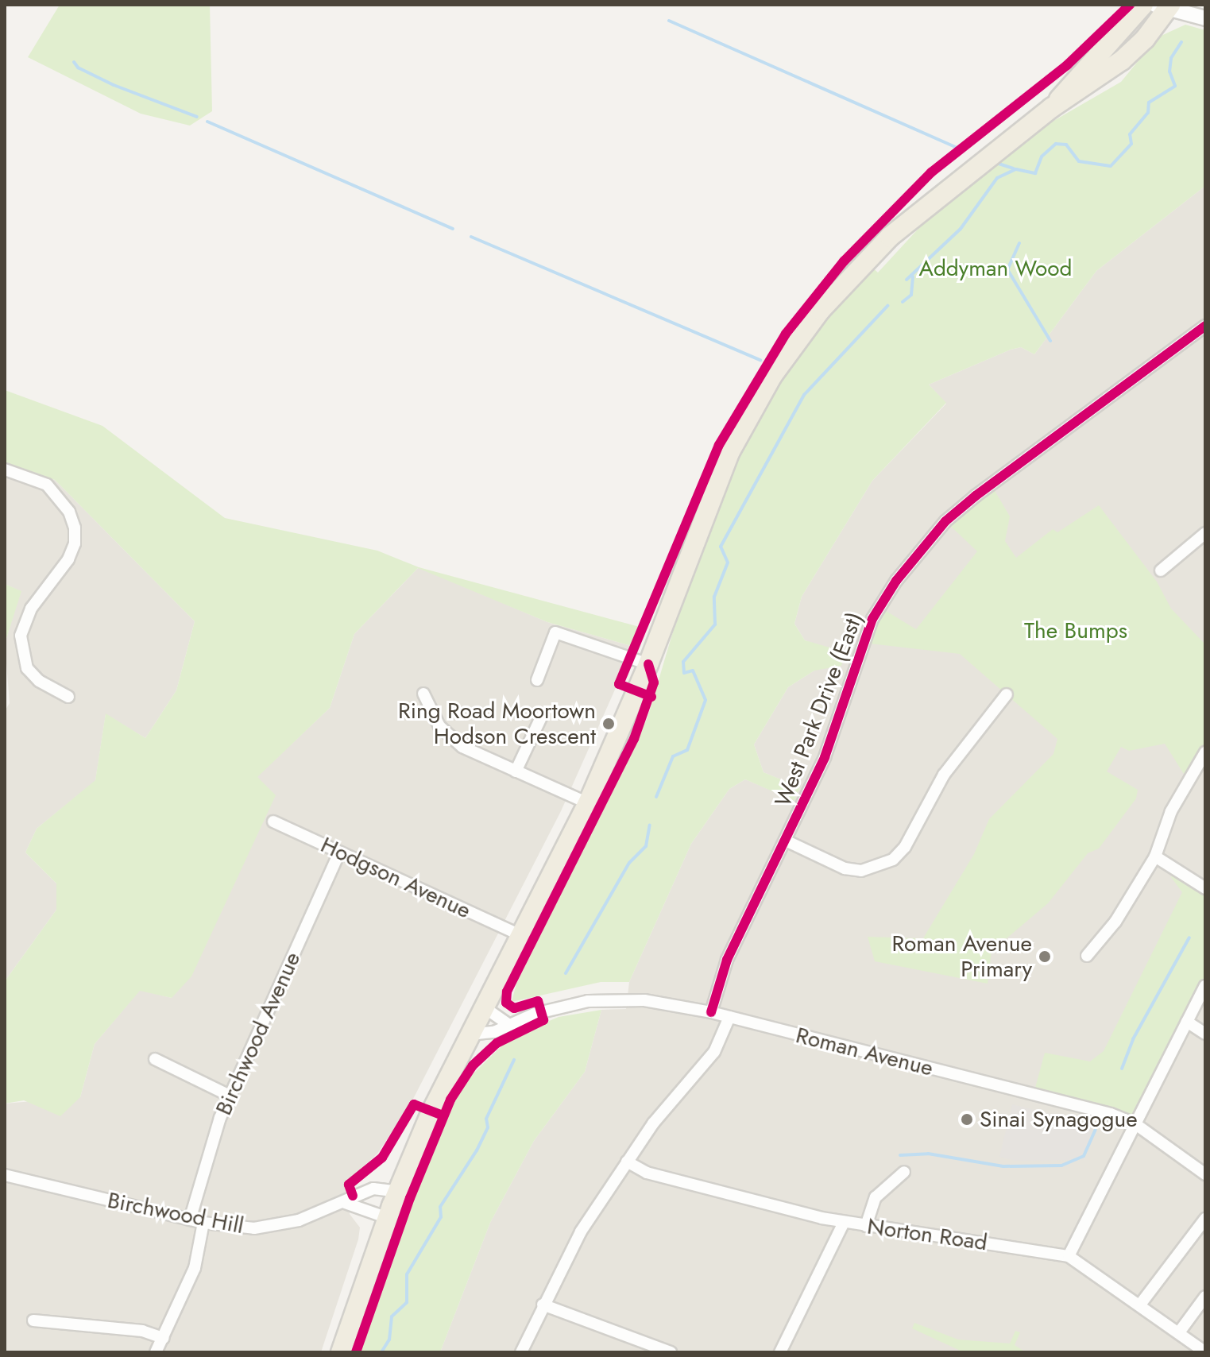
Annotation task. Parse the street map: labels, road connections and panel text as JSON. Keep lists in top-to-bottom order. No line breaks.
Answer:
{"streets":{"street":["West Park Drive (East)","Hodgson Avenue","Birchwood Avenue","Roman Avenue","Birchwood Hill","Norton Road"]},"crossings":[["West Park Drive (East)","Roman Avenue"],["Hodgson Avenue","Birchwood Avenue"],["Birchwood Avenue","Birchwood Hill"]],"parks":["Addyman Wood","The Bumps"],"places":["Ring Road Moortown Hodson Crescent","Roman Avenue Primary","Sinai Synagogue"]}
